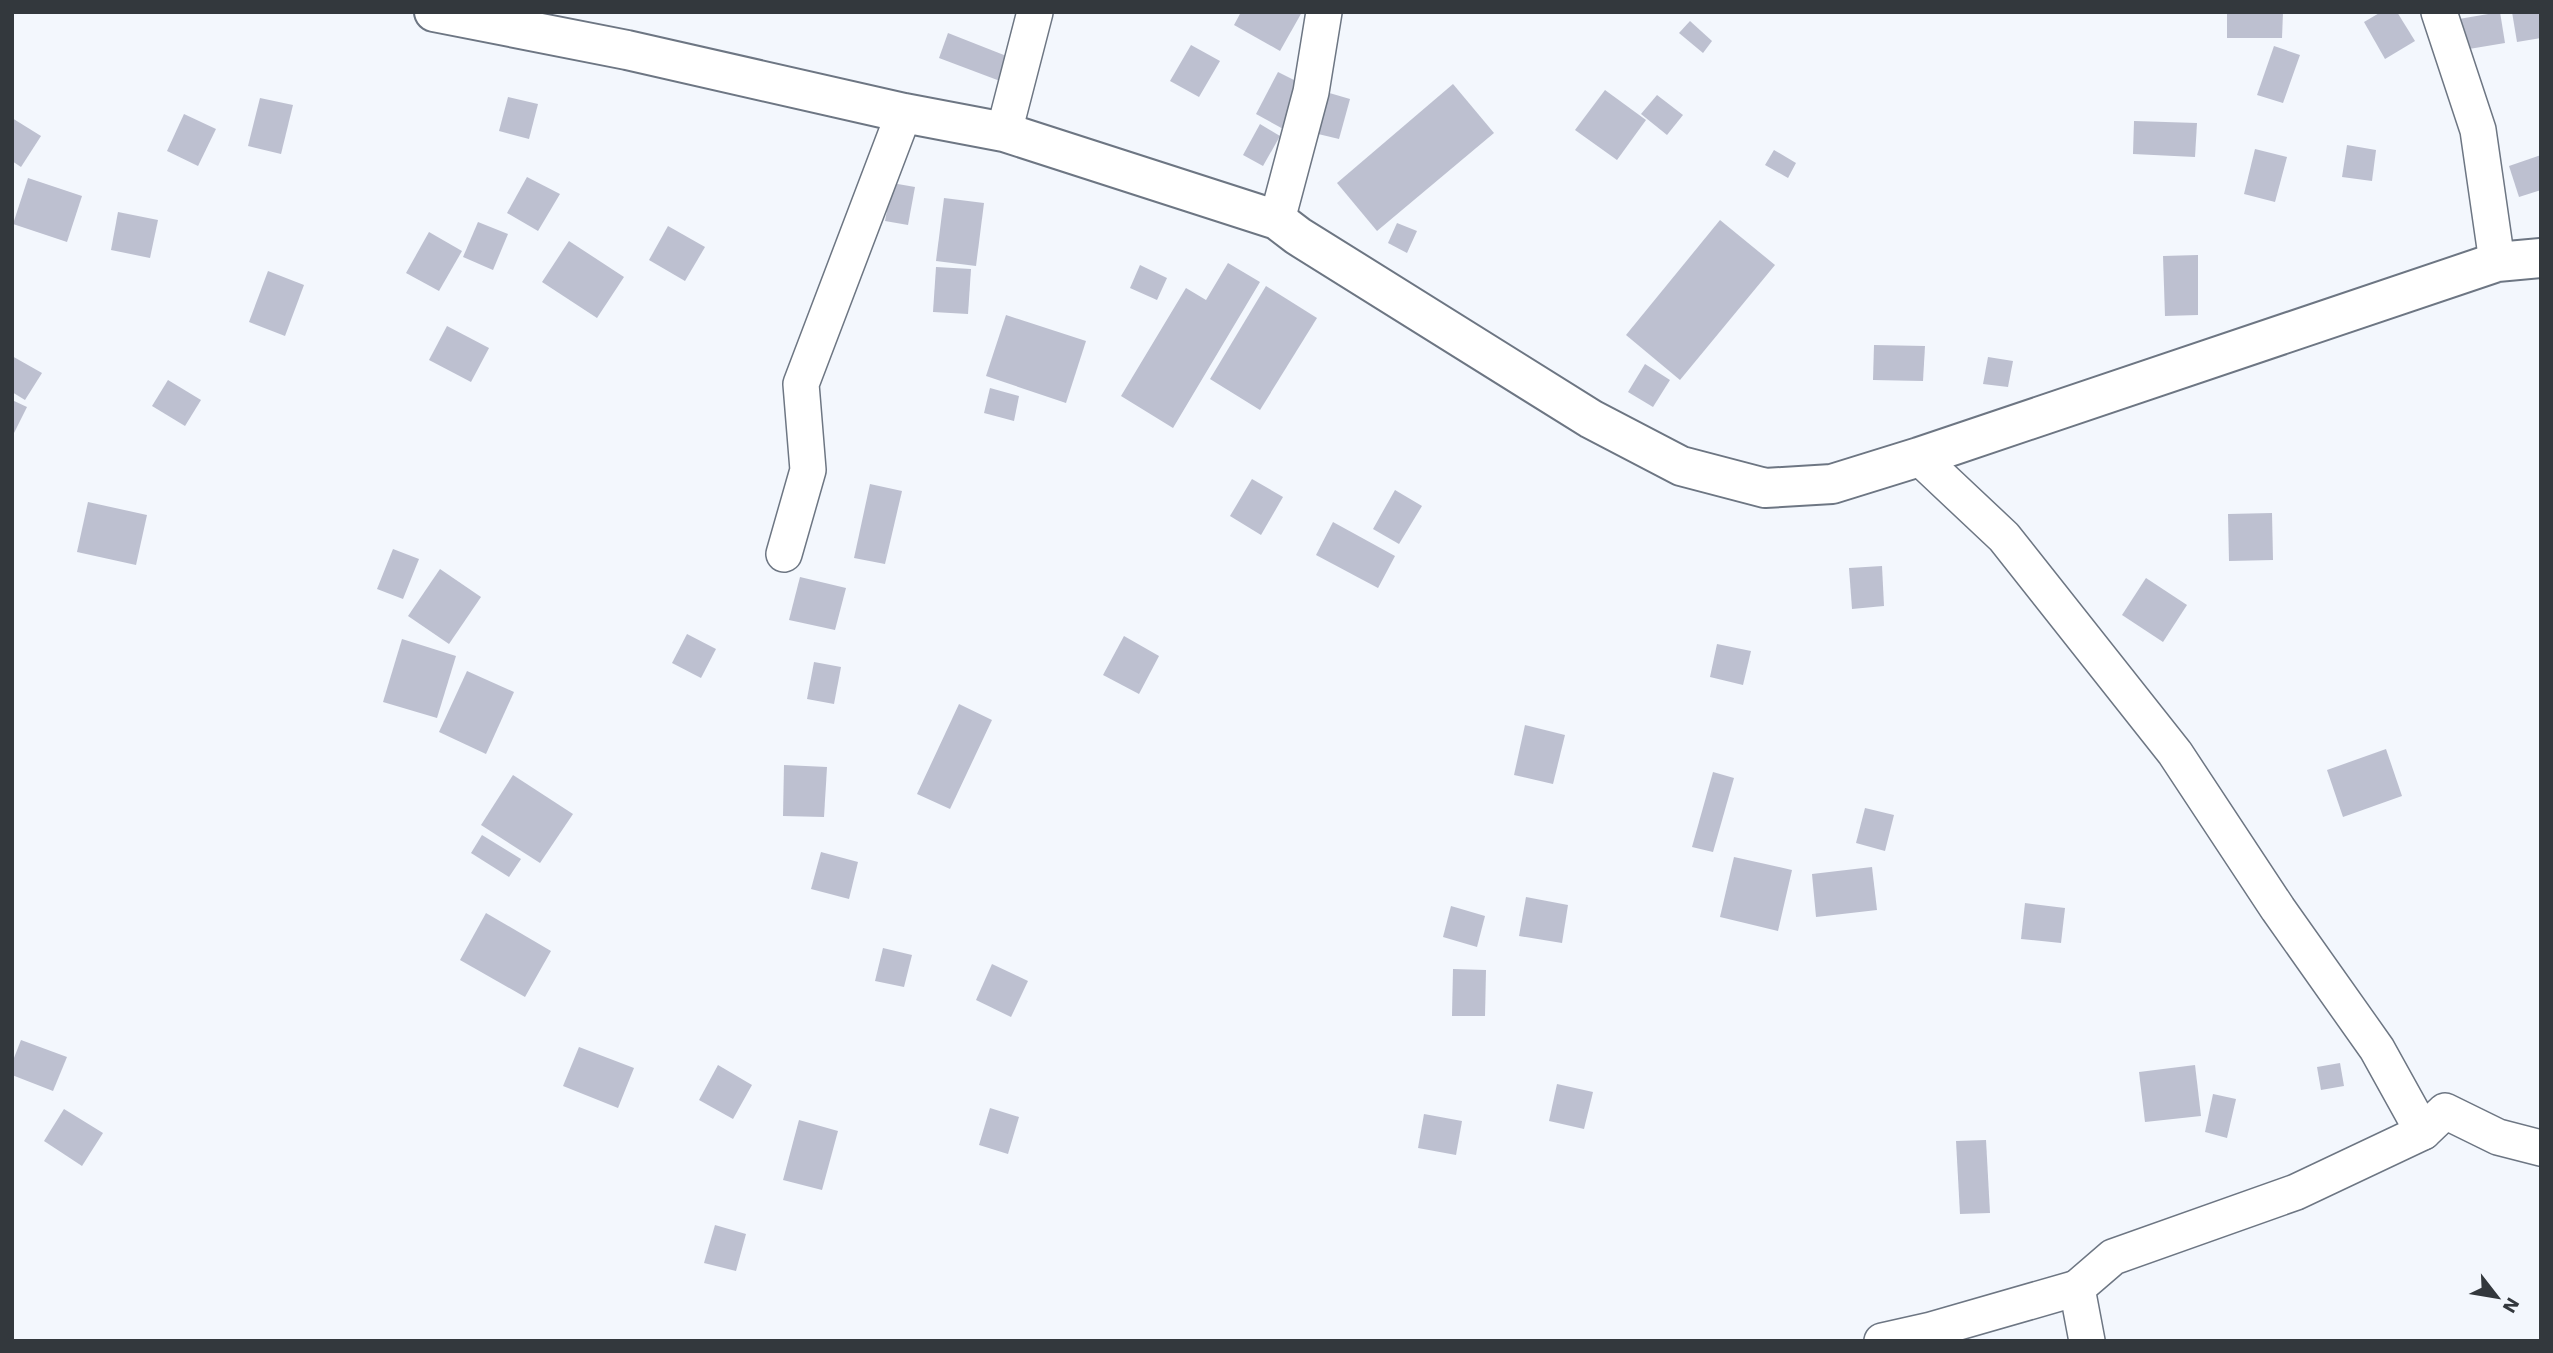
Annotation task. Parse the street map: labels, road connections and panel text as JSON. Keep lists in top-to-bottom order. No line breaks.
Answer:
{"north":"bottom right"}
